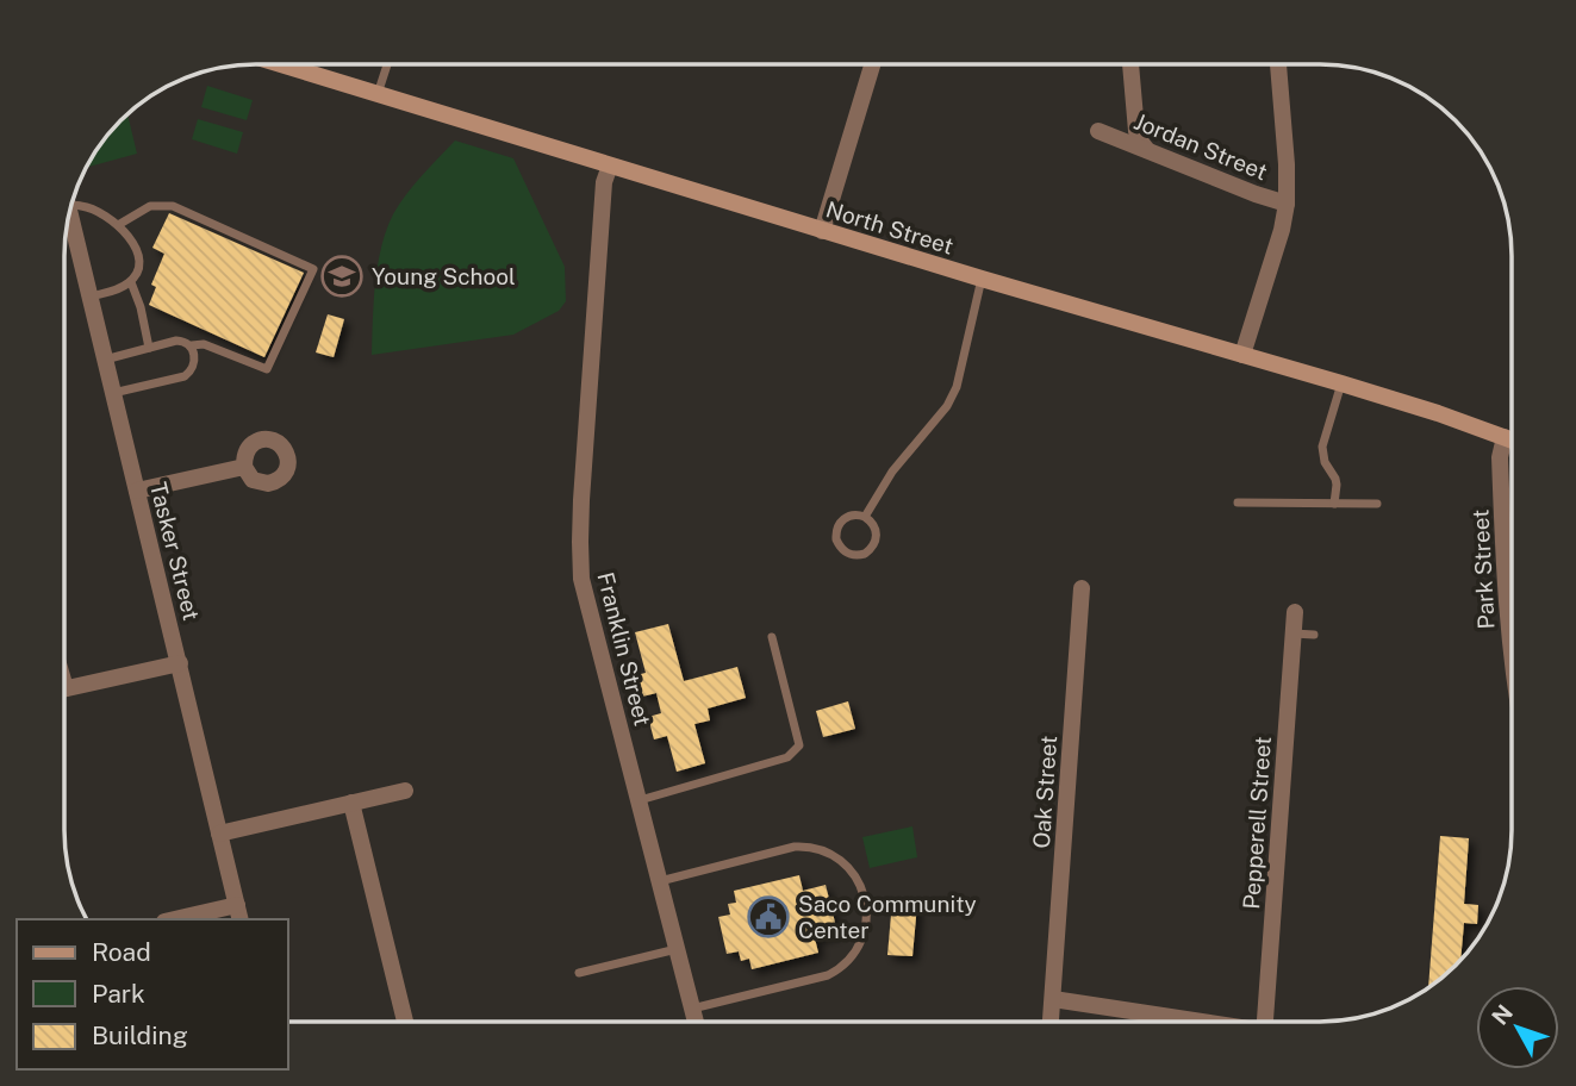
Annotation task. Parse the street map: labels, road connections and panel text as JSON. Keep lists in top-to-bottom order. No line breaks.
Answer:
{"streets":{"main road":["North Street"],"street":["Jordan Street","Tasker Street","Park Street","Franklin Street","Oak Street","Pepperell Street"]},"crossings":[["North Street","Park Street"],["North Street","Franklin Street"]],"places":{"school or university":["Young School"],"public building":["Saco Community Center"]},"legend":["Road","Park","Building"],"north":"top left"}
